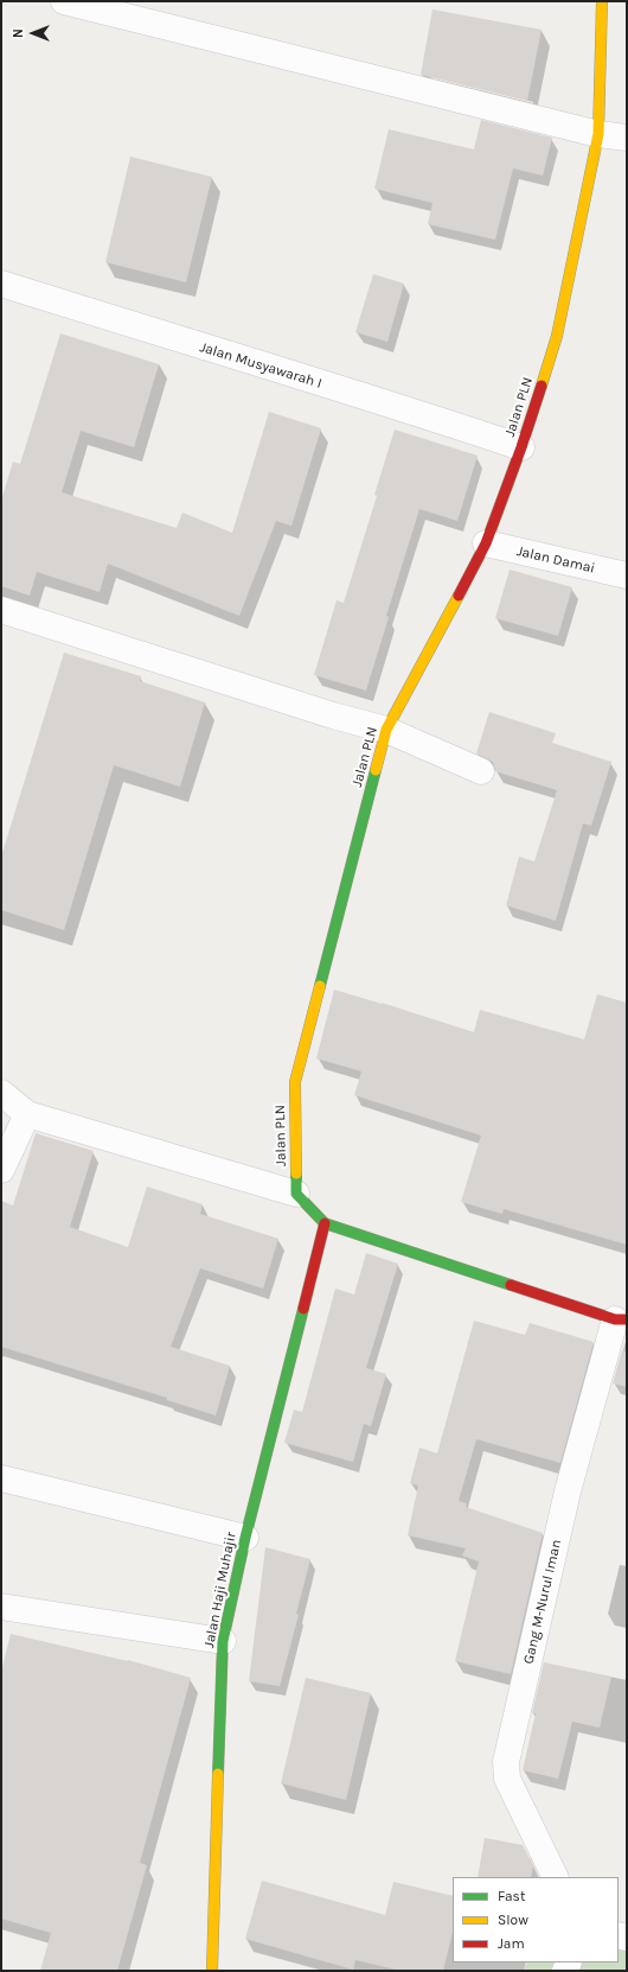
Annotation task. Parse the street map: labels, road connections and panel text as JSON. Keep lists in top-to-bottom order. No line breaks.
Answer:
{"streets":{"street":["Jalan Musyawarah I","Jalan PLN","Jalan Damai","Jalan Haji Muhajir","Gang M-Nurul Iman"]},"crossings":[["Jalan Musyawarah I","Jalan PLN"],["Jalan PLN","Jalan Damai"]],"legend":["Fast","Slow","Jam"],"north":"left"}
